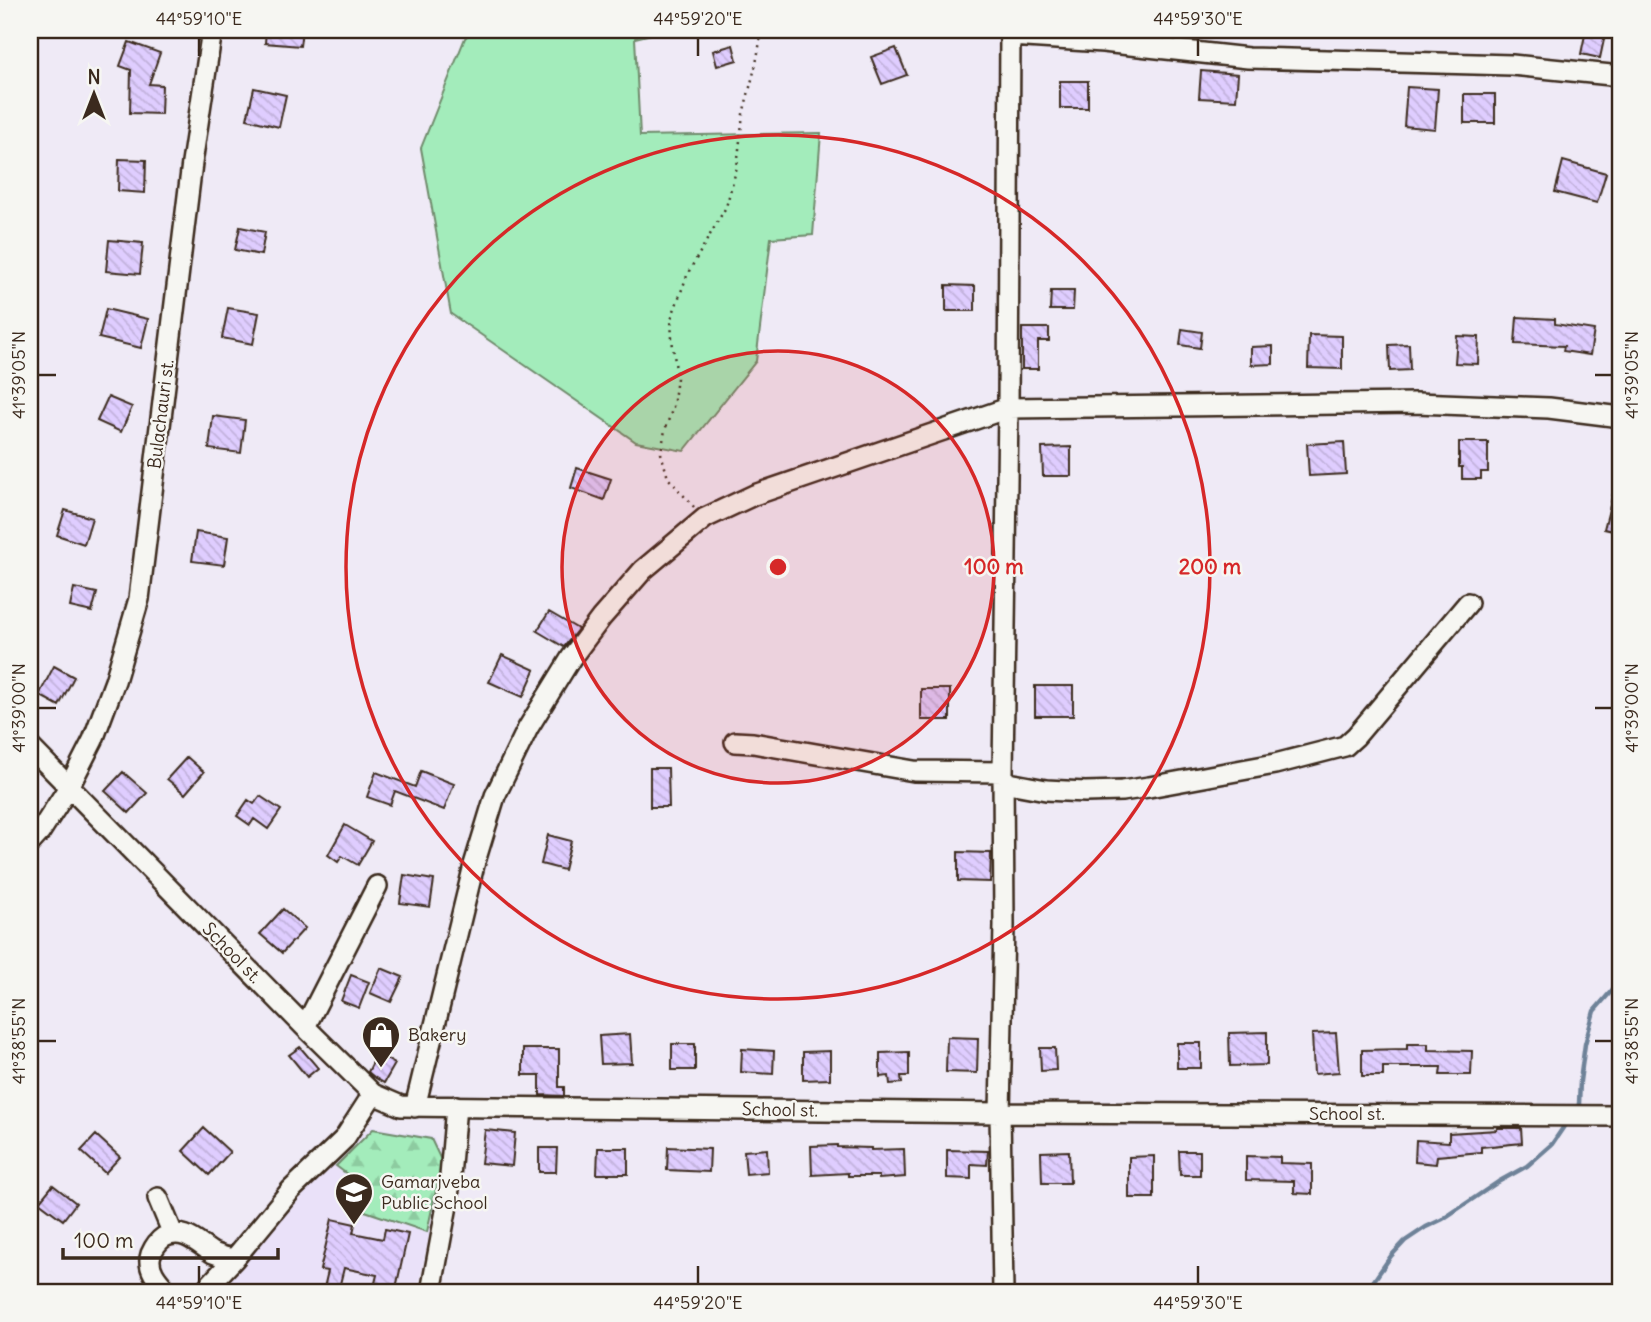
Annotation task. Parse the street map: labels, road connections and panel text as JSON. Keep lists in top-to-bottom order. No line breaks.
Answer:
{"streets":{"street":["Bulachauri st.","School st."]},"crossings":[["Bulachauri st.","School st."]],"places":{"shop":["Bakery"],"school or university":["Gamarjveba Public School"]},"scale_bar":"100 m","north":"top","coordinates":["44°59'10\"E","44°59'20\"E","44°59'30\"E","41°39'05\"N","41°39'00\"N","41°38'55\"N"],"rings":["100 m","200 m"]}
